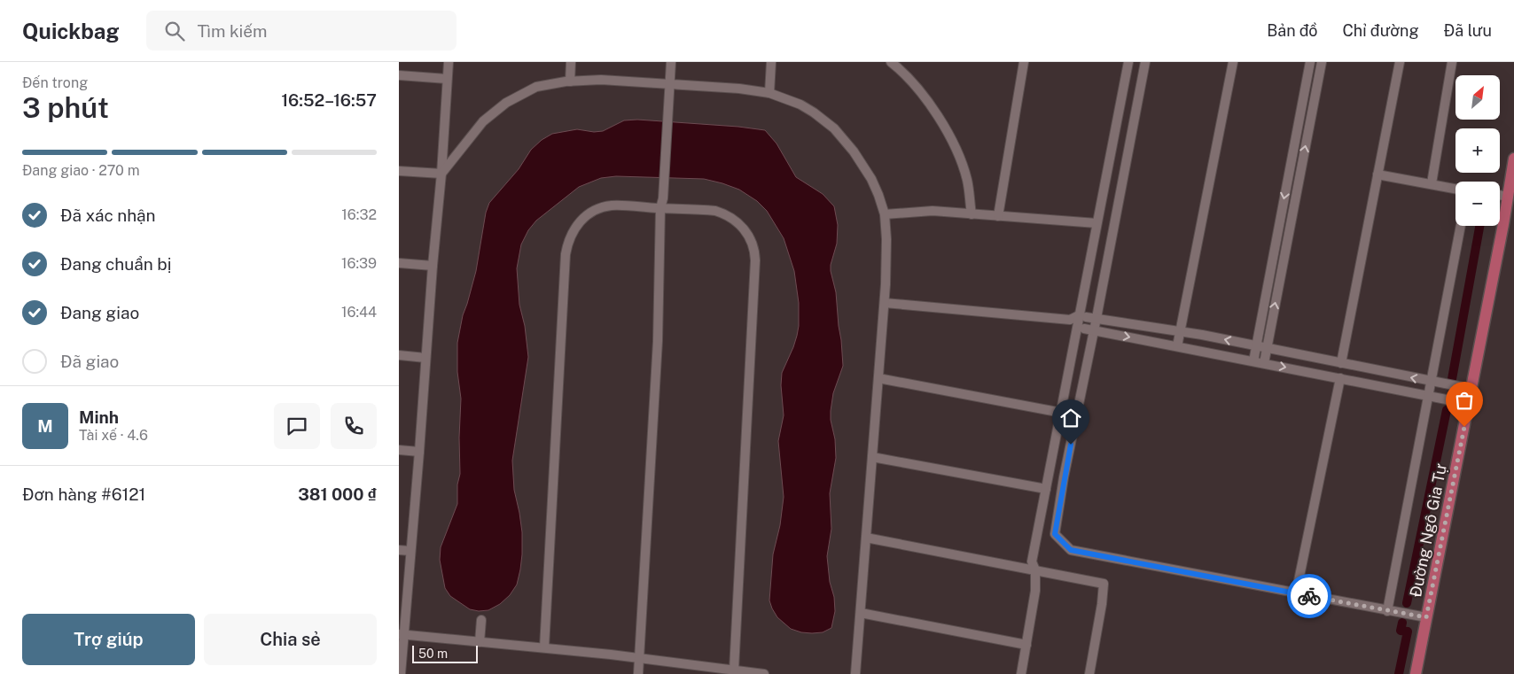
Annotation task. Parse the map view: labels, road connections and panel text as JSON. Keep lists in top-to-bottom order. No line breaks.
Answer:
{"streets":{"main road":["Đường Ngô Gia Tự"]},"scale_bar":"50 m","north":"top right","page":{"header":"Quickbag","search":"Tìm kiếm","nav":["Bản đồ","Chỉ đường","Đã lưu"],"heading":["3 phút","Đến trong","16:52–16:57"],"panel":["Minh","Tài xế · 4.6","Đơn hàng #6121","381 000 ₫"],"map_buttons":["+","−"],"bar":"Đang giao · 270 m","list":[["Đã xác nhận","16:32"],["Đang chuẩn bị","16:39"],["Đang giao","16:44"],"Đã giao"],"round":"M","buttons":["Trợ giúp","Chia sẻ"],"scale":"50 m"}}
